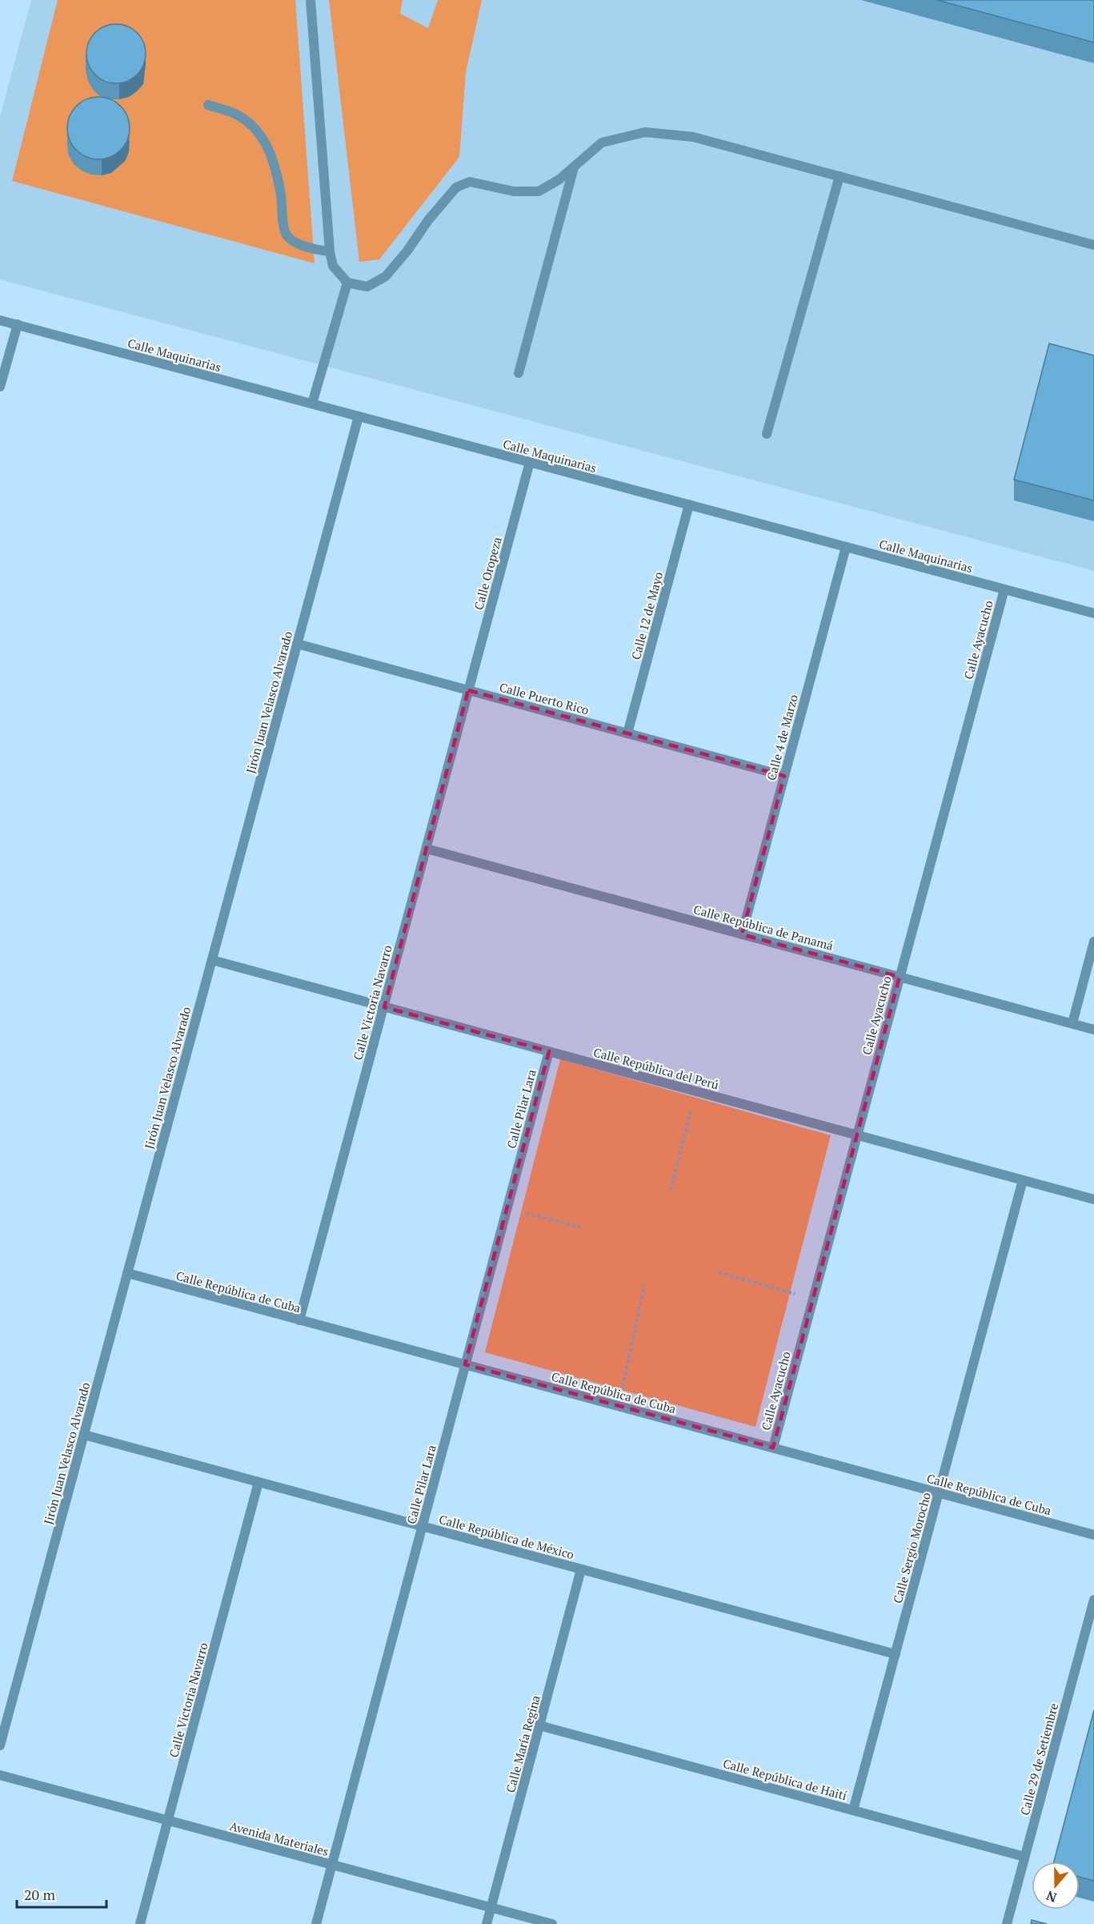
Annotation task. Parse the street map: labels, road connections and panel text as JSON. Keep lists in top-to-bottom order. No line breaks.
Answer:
{"streets":{"street":["Calle Maquinarias","Calle Oropeza","Calle 12 de Mayo","Calle Ayacucho","Calle Puerto Rico","Jirón Juan Velasco Alvarado","Calle 4 de Marzo","Calle República de Panamá","Calle Victoria Navarro","Calle República del Perú","Calle Pilar Lara","Calle República de Cuba","Calle República de México","Calle Sergio Morocho","Calle María Regina","Calle 29 de Setiembre","Calle República de Haití","Avenida Materiales"]},"crossings":[["Calle Maquinarias","Calle Oropeza"],["Calle Maquinarias","Calle 12 de Mayo"],["Calle Maquinarias","Calle Ayacucho"],["Calle Maquinarias","Jirón Juan Velasco Alvarado"],["Calle Maquinarias","Calle 4 de Marzo"],["Calle Oropeza","Calle Puerto Rico"],["Calle Oropeza","Calle Victoria Navarro"],["Calle 12 de Mayo","Calle Puerto Rico"],["Calle Ayacucho","Calle República de Panamá"],["Calle Ayacucho","Calle República del Perú"],["Calle Ayacucho","Calle República de Cuba"],["Calle Puerto Rico","Jirón Juan Velasco Alvarado"],["Calle Puerto Rico","Calle 4 de Marzo"],["Calle Puerto Rico","Calle Victoria Navarro"],["Jirón Juan Velasco Alvarado","Calle República del Perú"],["Jirón Juan Velasco Alvarado","Calle República de Cuba"],["Jirón Juan Velasco Alvarado","Calle República de México"],["Calle 4 de Marzo","Calle República de Panamá"],["Calle República de Panamá","Calle Victoria Navarro"],["Calle Victoria Navarro","Calle República del Perú"],["Calle Victoria Navarro","Calle República de Cuba"],["Calle Victoria Navarro","Calle República de México"],["Calle Victoria Navarro","Avenida Materiales"],["Calle República del Perú","Calle Pilar Lara"],["Calle República del Perú","Calle Sergio Morocho"],["Calle Pilar Lara","Calle República de Cuba"],["Calle Pilar Lara","Calle República de México"],["Calle Pilar Lara","Avenida Materiales"],["Calle República de Cuba","Calle Sergio Morocho"],["Calle República de México","Calle Sergio Morocho"],["Calle República de México","Calle María Regina"],["Calle Sergio Morocho","Calle República de Haití"],["Calle María Regina","Calle República de Haití"],["Calle María Regina","Avenida Materiales"],["Calle 29 de Setiembre","Calle República de Haití"]],"scale_bar":"20 m","north":"bottom"}
